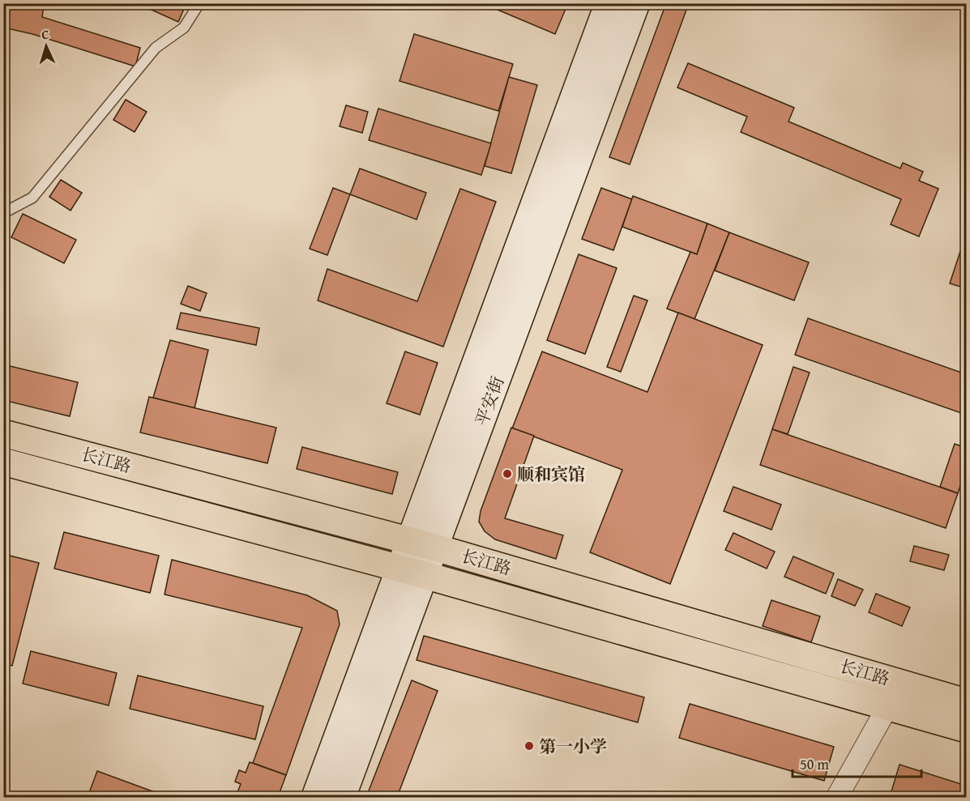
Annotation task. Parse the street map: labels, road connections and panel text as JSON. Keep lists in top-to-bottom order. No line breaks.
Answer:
{"streets":{"main road":["平安街","长江路"]},"crossings":[["平安街","长江路"]],"places":["顺和宾馆","第一小学"],"scale_bar":"50 m","north":"top"}
